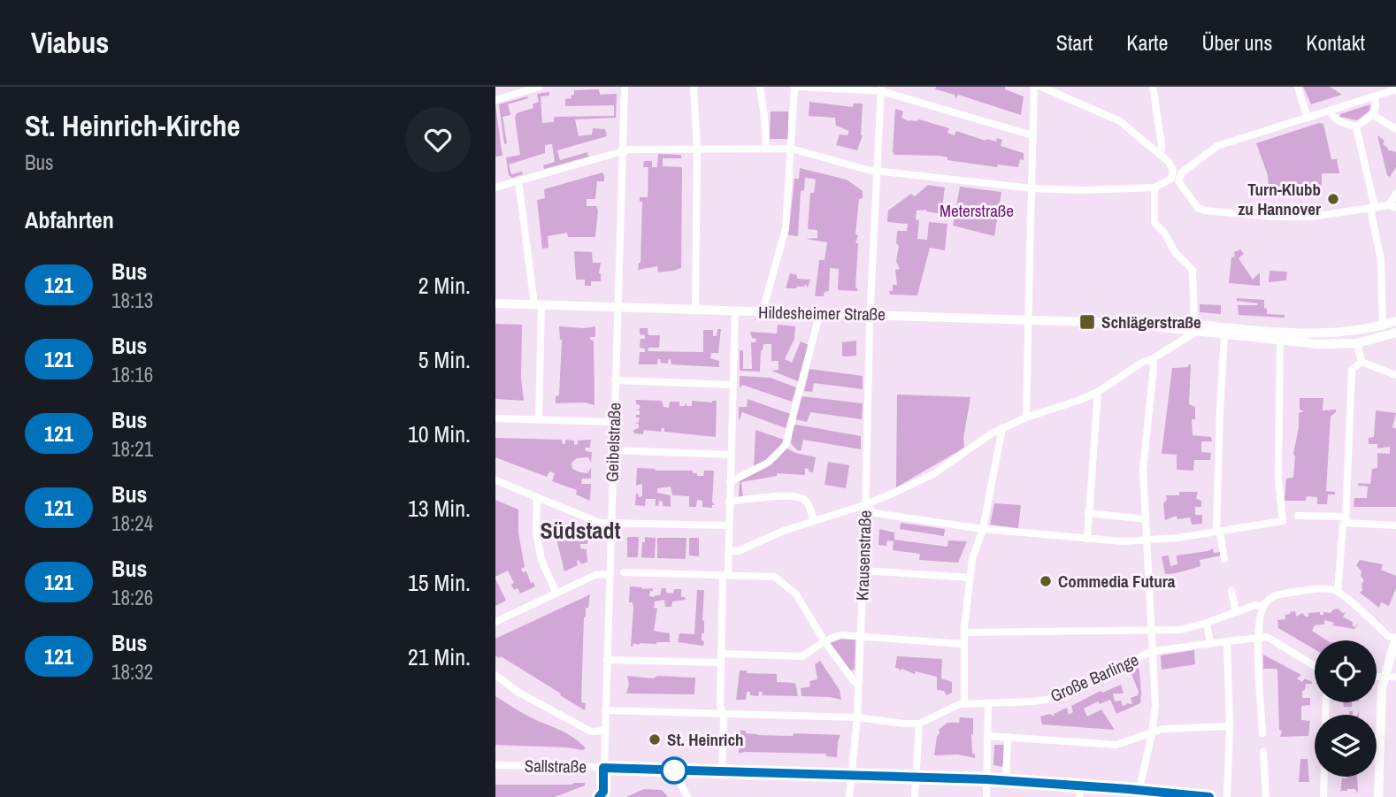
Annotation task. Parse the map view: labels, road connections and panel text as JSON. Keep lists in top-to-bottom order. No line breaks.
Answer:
{"streets":{"main road":["Hildesheimer Straße"],"street":["Geibelstraße","Krausenstraße","Große Barlinge","Sallstraße"]},"crossings":[["Hildesheimer Straße","Geibelstraße"],["Hildesheimer Straße","Krausenstraße"],["Geibelstraße","Sallstraße"],["Krausenstraße","Sallstraße"]],"districts":["Südstadt"],"parks":["Meterstraße"],"places":{"other":["Turn-Klubb zu Hannover","Commedia Futura","St. Heinrich"],"transit":["Schlägerstraße"]},"lines":["bus line 121"],"page":{"header":"Viabus","nav":["Start","Karte","Über uns","Kontakt"],"heading":[["St. Heinrich-Kirche","Bus"],"Abfahrten"],"list":[{"mark":"121","name":"Bus","note":"18:13","value":"2 Min."},{"mark":"121","name":"Bus","note":"18:16","value":"5 Min."},{"mark":"121","name":"Bus","note":"18:21","value":"10 Min."},{"mark":"121","name":"Bus","note":"18:24","value":"13 Min."},{"mark":"121","name":"Bus","note":"18:26","value":"15 Min."},{"mark":"121","name":"Bus","note":"18:32","value":"21 Min."}]}}
